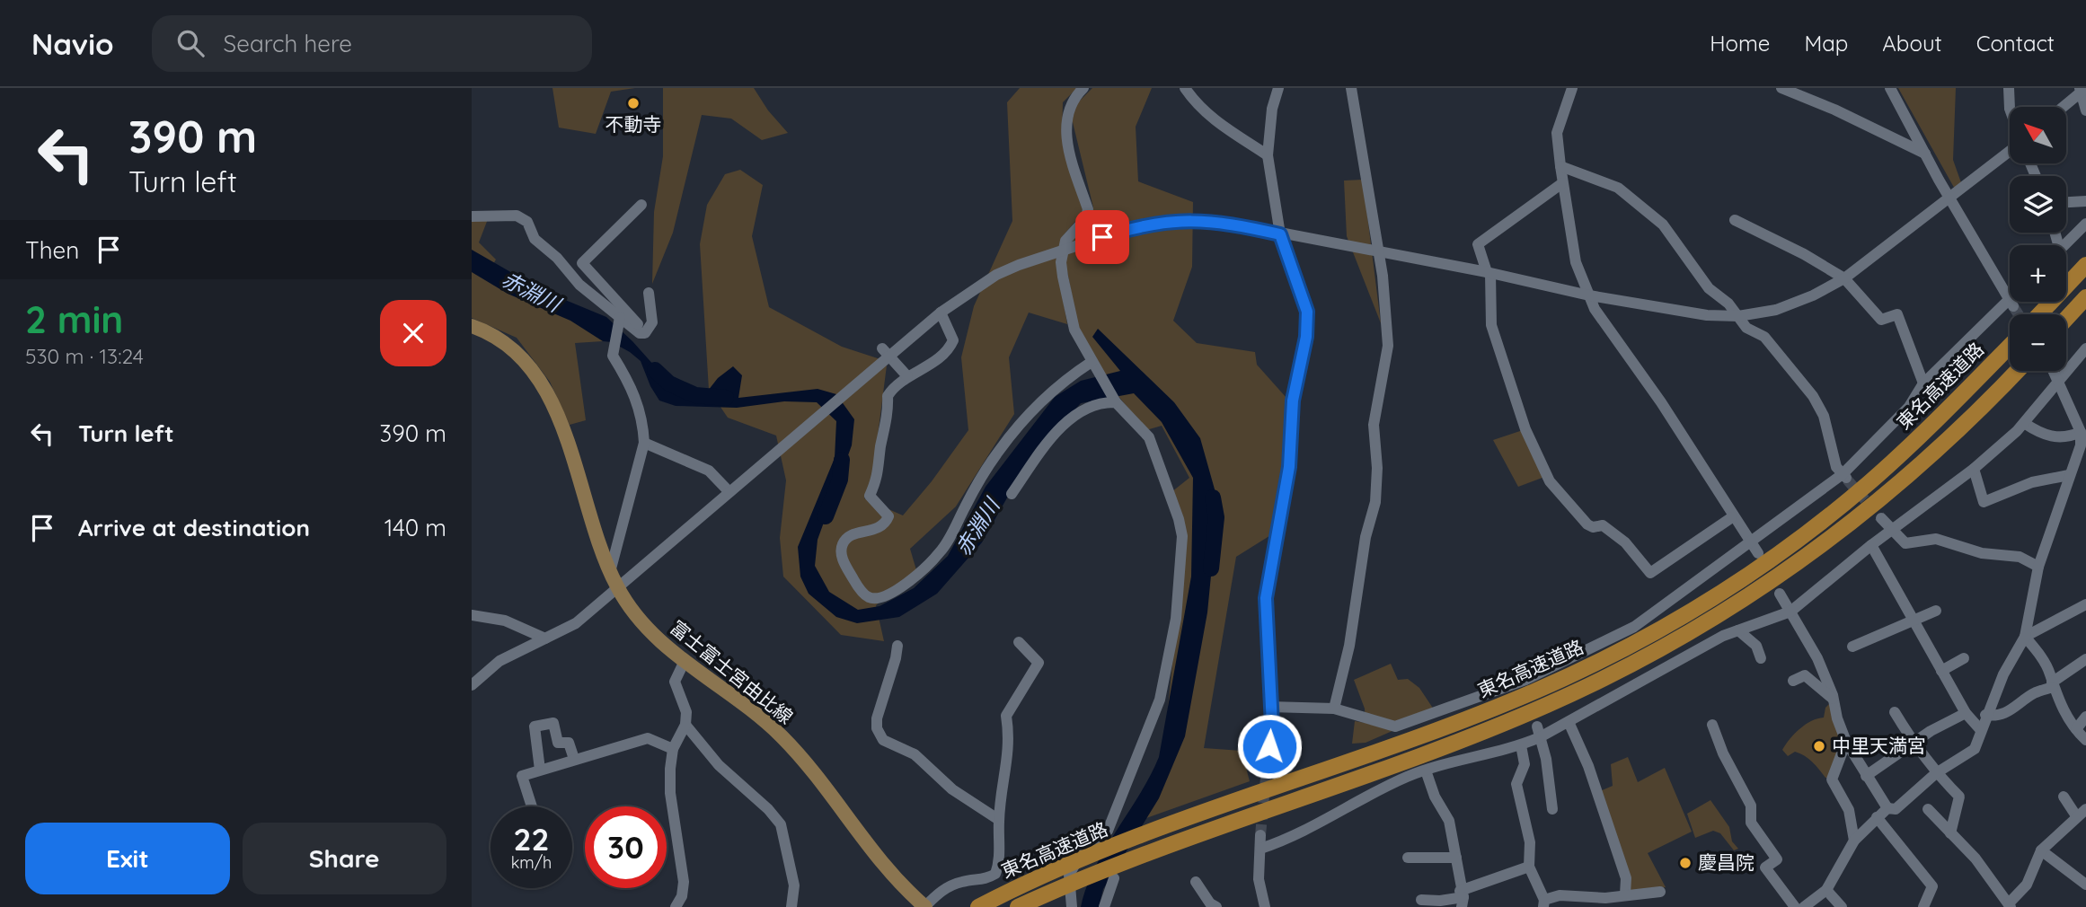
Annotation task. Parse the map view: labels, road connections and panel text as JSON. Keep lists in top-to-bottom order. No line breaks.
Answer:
{"streets":{"highway":["東名高速道路"],"main road":["富士富士宮由比線"]},"water":["赤淵川"],"places":["不動寺","中里天満宮","慶昌院"],"north":"top left","page":{"header":"Navio","search":"Search here","nav":["Home","Map","About","Contact"],"turn":["390 m","Turn left"],"map_buttons":["+","−"],"then":"Then","heading":["2 min","530 m · 13:24"],"list":[{"name":"Turn left","value":"390 m"},{"name":"Arrive at destination","value":"140 m"}],"speed":"22 km/h","limit":"30","buttons":["Exit","Share"]}}
